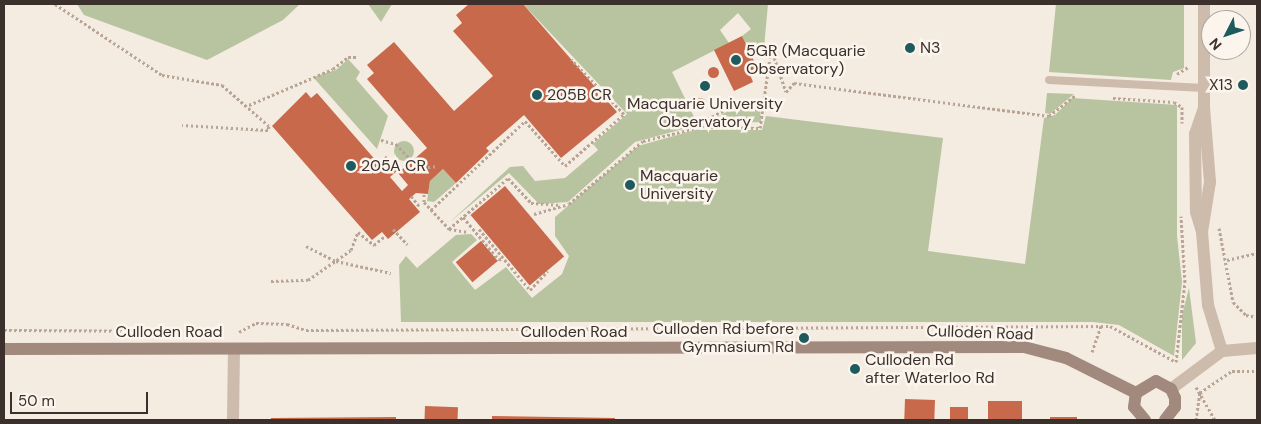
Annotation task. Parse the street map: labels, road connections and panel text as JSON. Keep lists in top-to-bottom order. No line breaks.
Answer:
{"streets":{"street":["Culloden Road"]},"places":["N3","5GR (Macquarie Observatory)","X13","Macquarie University Observatory","205B CR","205A CR","Macquarie University","Culloden Rd before Gymnasium Rd","Culloden Rd after Waterloo Rd"],"scale_bar":"50 m","north":"bottom left"}
